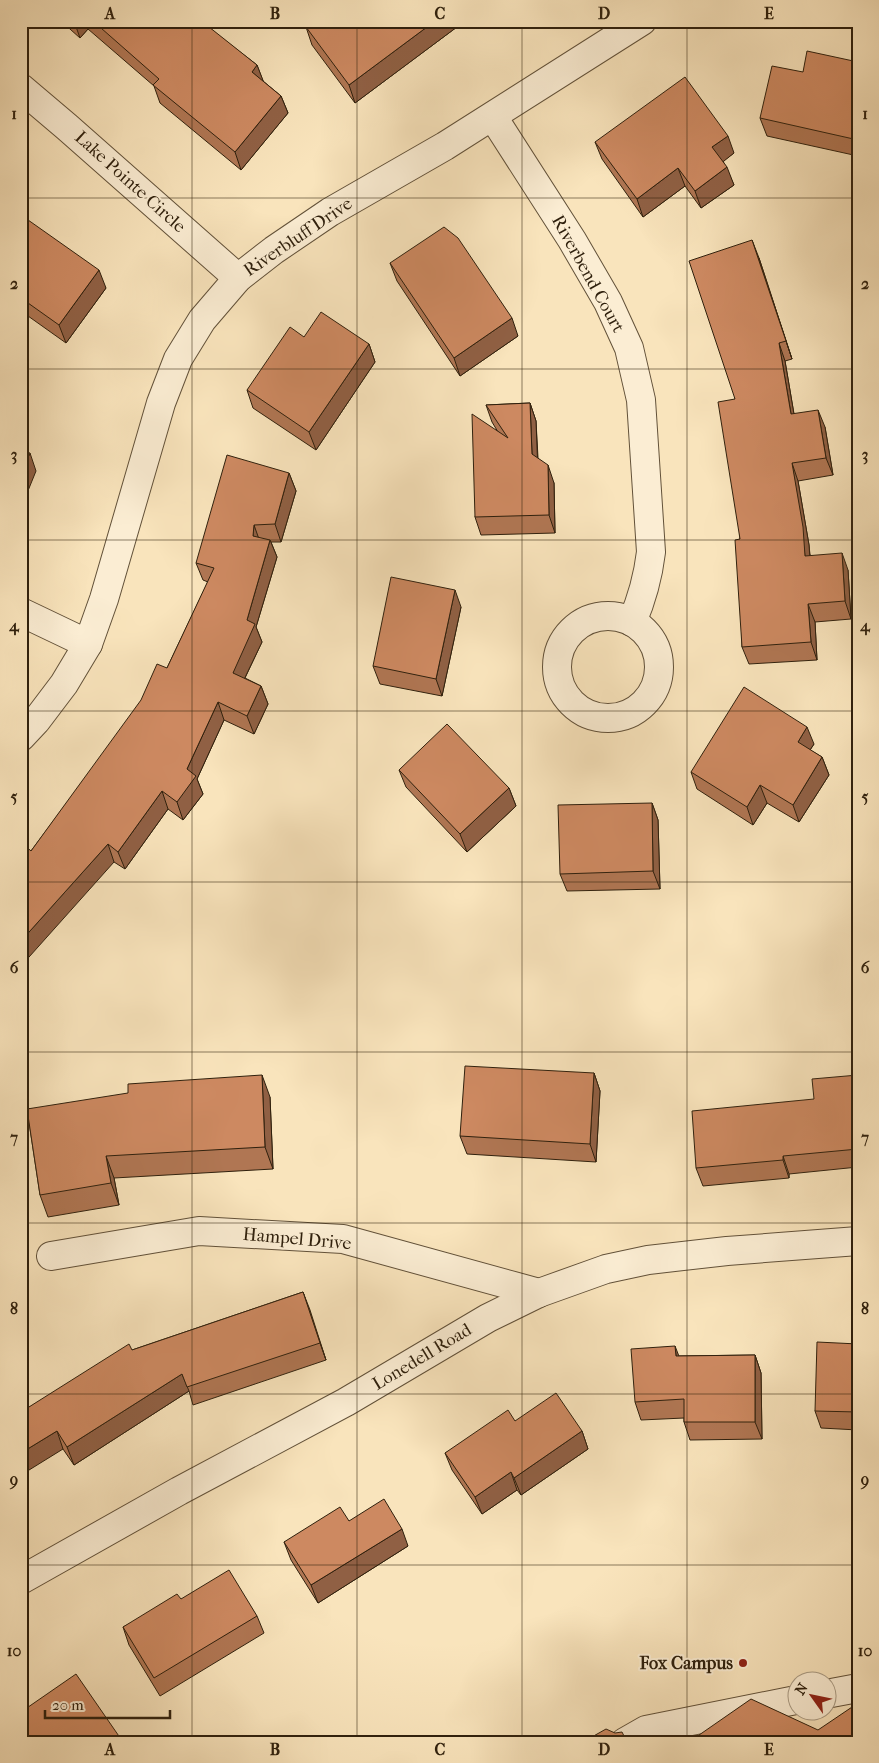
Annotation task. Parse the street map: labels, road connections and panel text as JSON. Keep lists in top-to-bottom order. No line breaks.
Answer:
{"streets":{"street":["Lake Pointe Circle","Riverbluff Drive","Riverbend Court","Hampel Drive","Lonedell Road"]},"crossings":[["Lake Pointe Circle","Riverbluff Drive"],["Riverbluff Drive","Riverbend Court"],["Hampel Drive","Lonedell Road"]],"places":["Fox Campus"],"scale_bar":"20 m","north":"top left","grid":{"columns":["A","B","C","D","E"],"rows":["1","2","3","4","5","6","7","8","9","10"]}}
